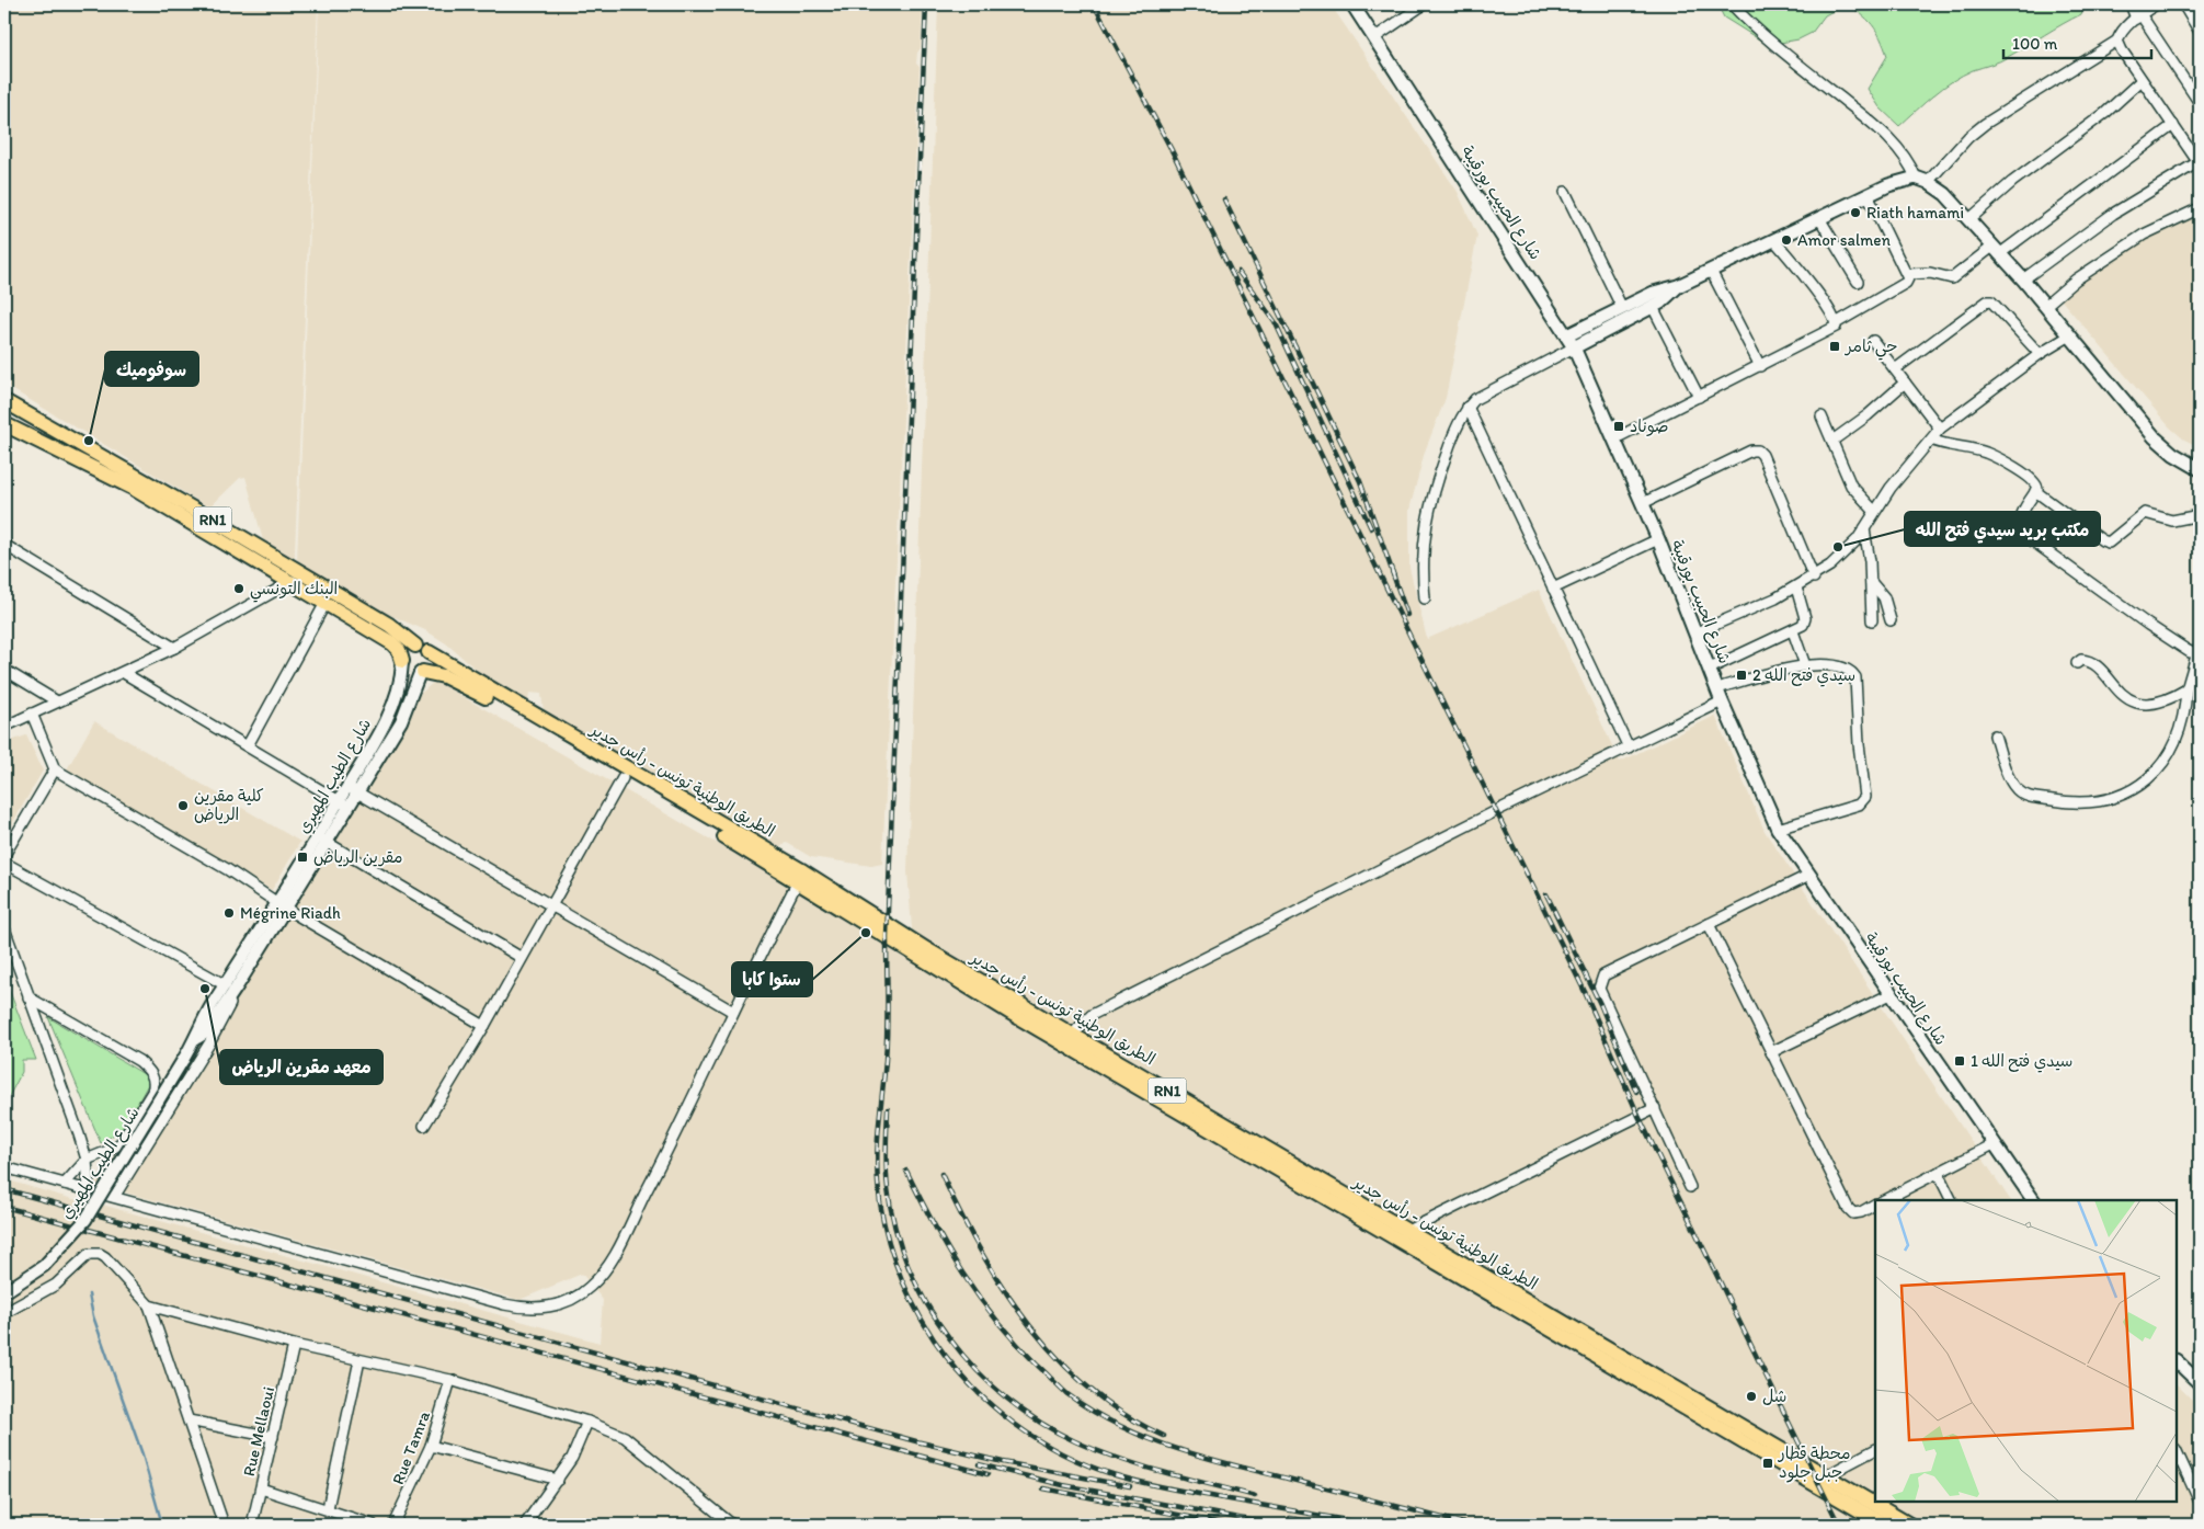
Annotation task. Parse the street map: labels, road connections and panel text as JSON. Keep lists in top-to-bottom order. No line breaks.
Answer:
{"streets":{"main road":["شارع الحبيب بورقيبة","RN1","الطريق الوطنية تونس - رأس جدير"],"street":["شارع الطيب المهيري","Rue Mellaoui","Rue Tamra"]},"crossings":[["RN1","شارع الطيب المهيري"],["RN1","الطريق الوطنية تونس - رأس جدير"],["شارع الطيب المهيري","الطريق الوطنية تونس - رأس جدير"]],"places":{"other":["Riath hamami","Amor salmen","سوفوميك","مكتب بريد سيدي فتح الله","البنك التونسي","كلية مقرين الرياض","Mégrine Riadh","ستوا كابا","معهد مقرين الرياض","شل"],"transit":["حي ثامر","صوناد","2 سيدي فتح الله","مقرين الرياض","سيدي فتح الله 1","محطة قطار جبل جلود"]},"scale_bar":"100 m"}
